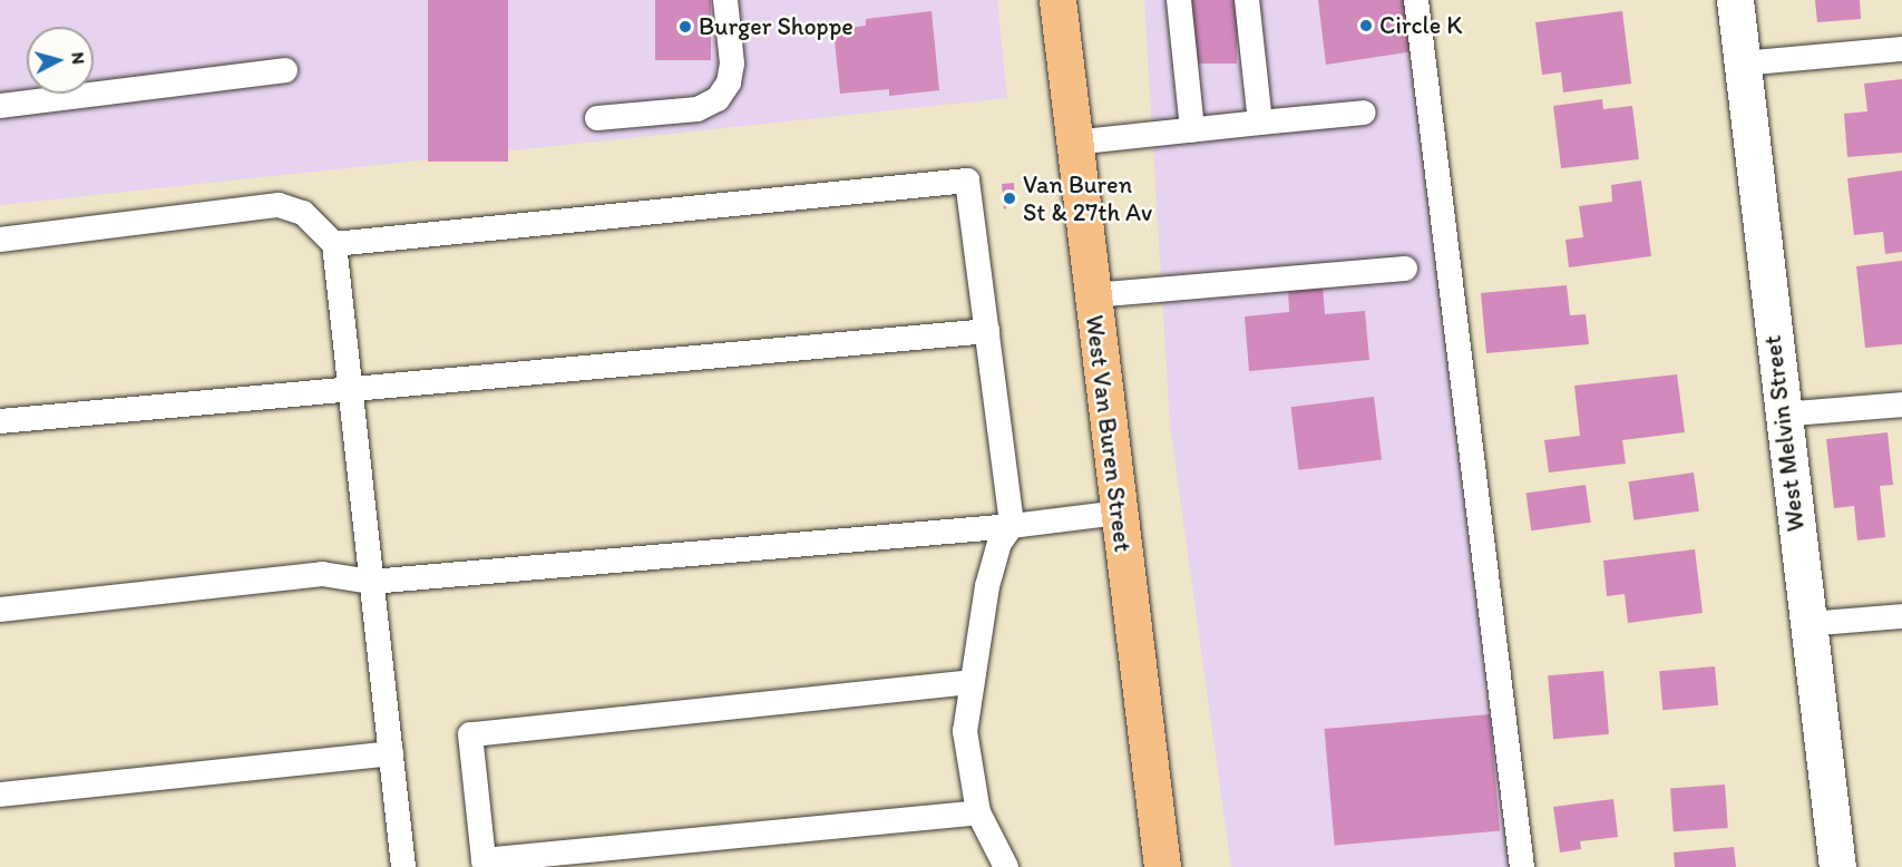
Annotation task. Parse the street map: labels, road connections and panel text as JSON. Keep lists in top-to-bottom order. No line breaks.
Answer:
{"streets":{"main road":["West Van Buren Street"],"street":["West Melvin Street"]},"places":["Circle K","Burger Shoppe","Van Buren St & 27th Av"],"north":"right"}
